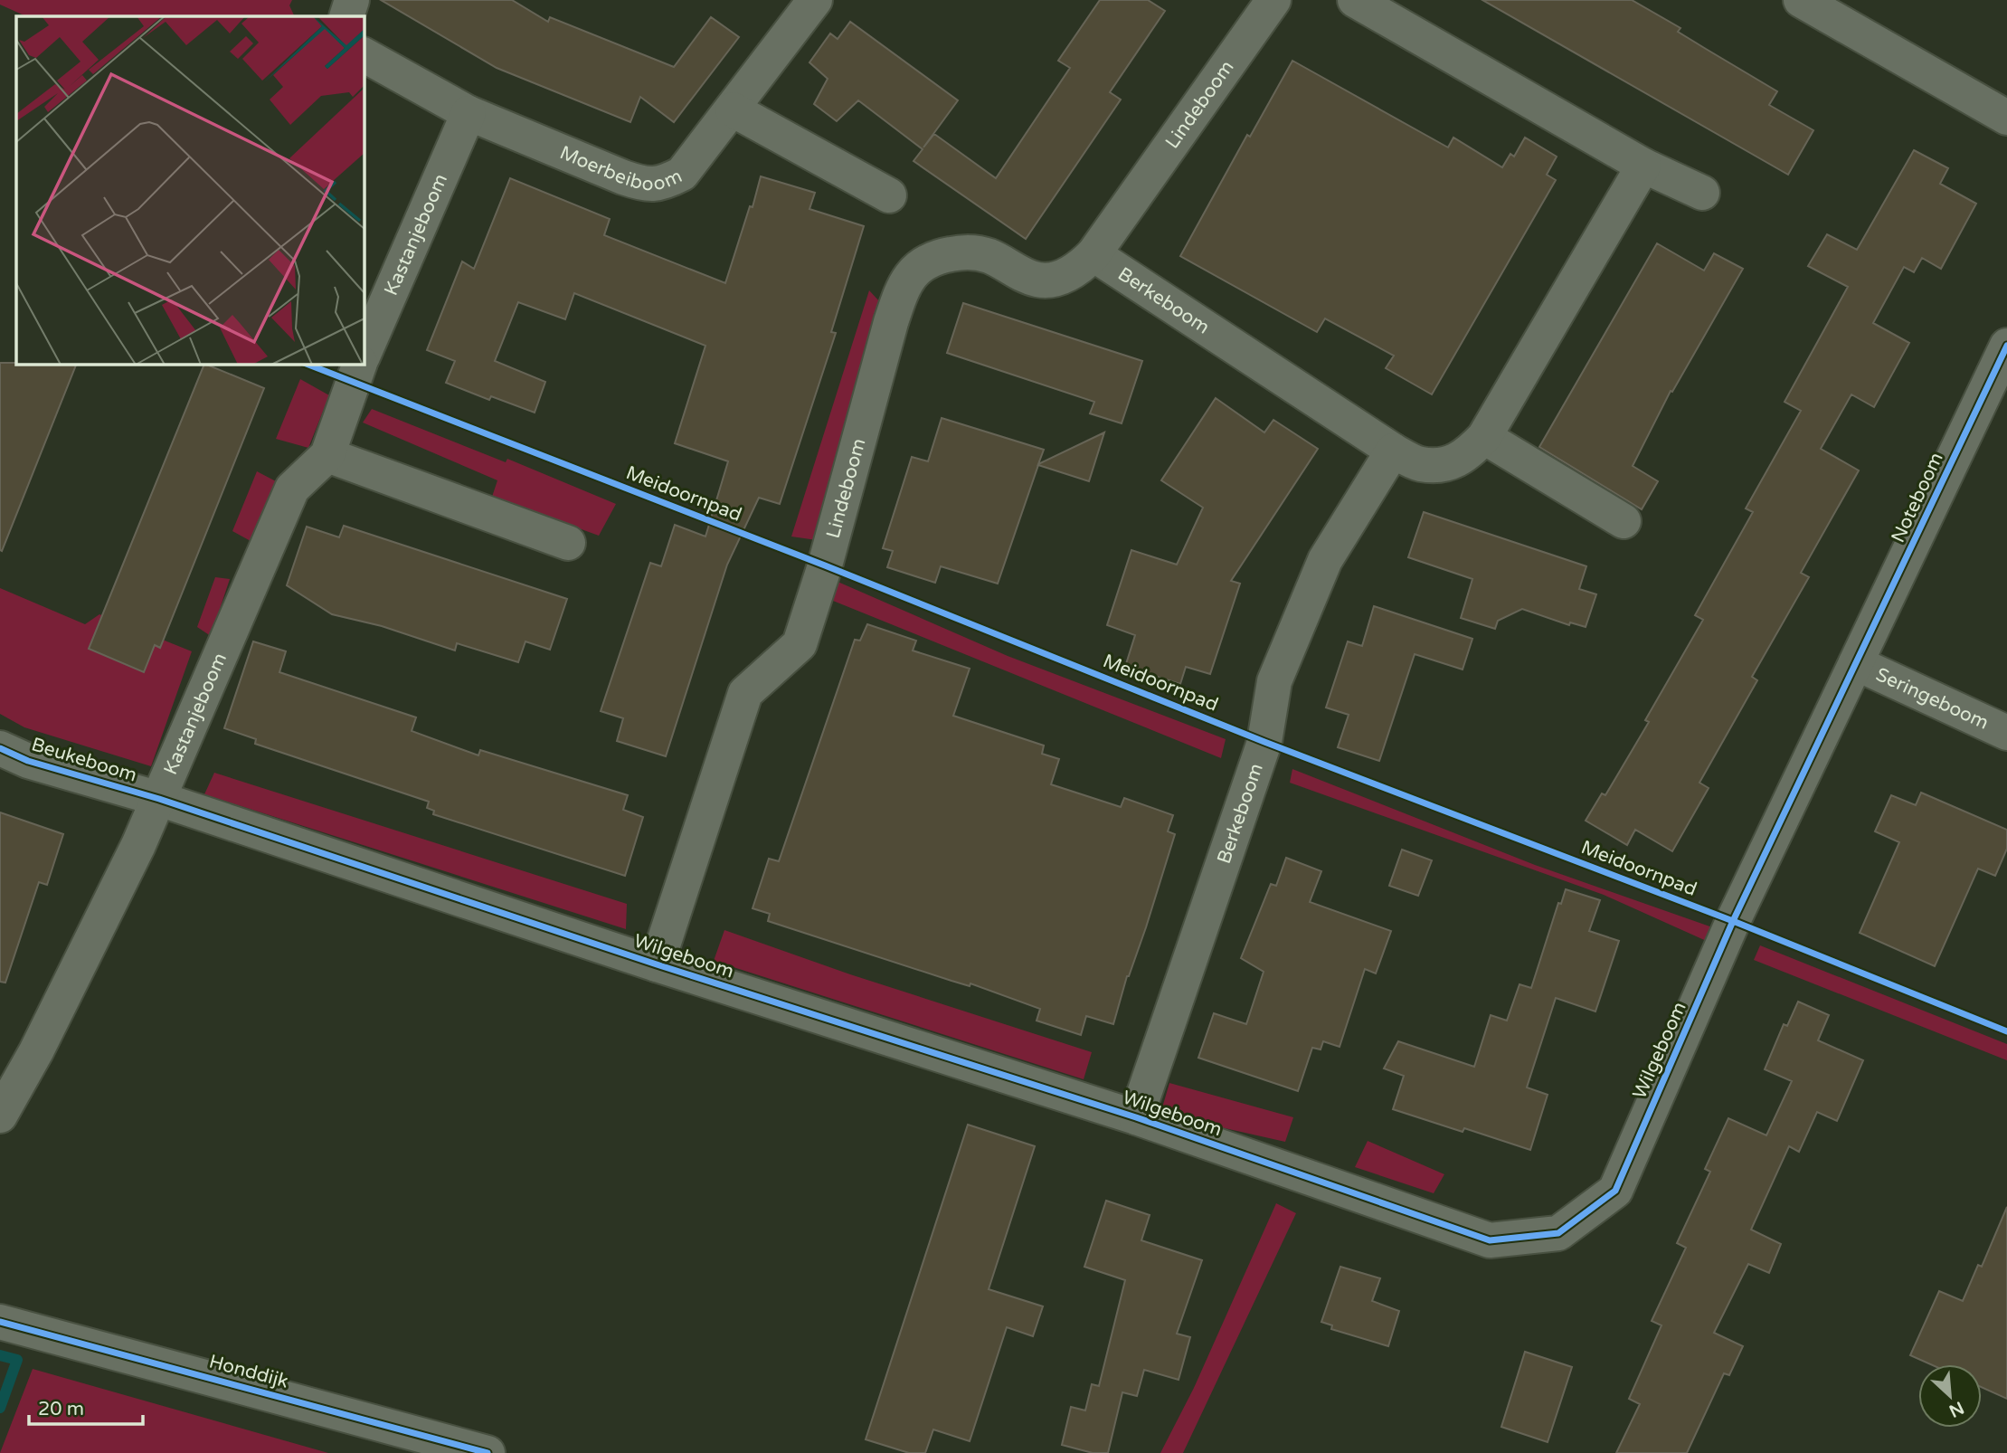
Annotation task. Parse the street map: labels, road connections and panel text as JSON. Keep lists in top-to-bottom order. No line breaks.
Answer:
{"streets":{"street":["Lindeboom","Moerbeiboom","Kastanjeboom","Berkeboom","Noteboom","Seringeboom","Beukeboom","Wilgeboom","Honddijk"],"cycle path":["Meidoornpad"]},"crossings":[["Lindeboom","Berkeboom"],["Lindeboom","Wilgeboom"],["Moerbeiboom","Kastanjeboom"],["Kastanjeboom","Beukeboom"],["Kastanjeboom","Wilgeboom"],["Berkeboom","Wilgeboom"],["Noteboom","Seringeboom"],["Noteboom","Wilgeboom"],["Seringeboom","Wilgeboom"],["Beukeboom","Wilgeboom"]],"scale_bar":"20 m","north":"bottom right"}
